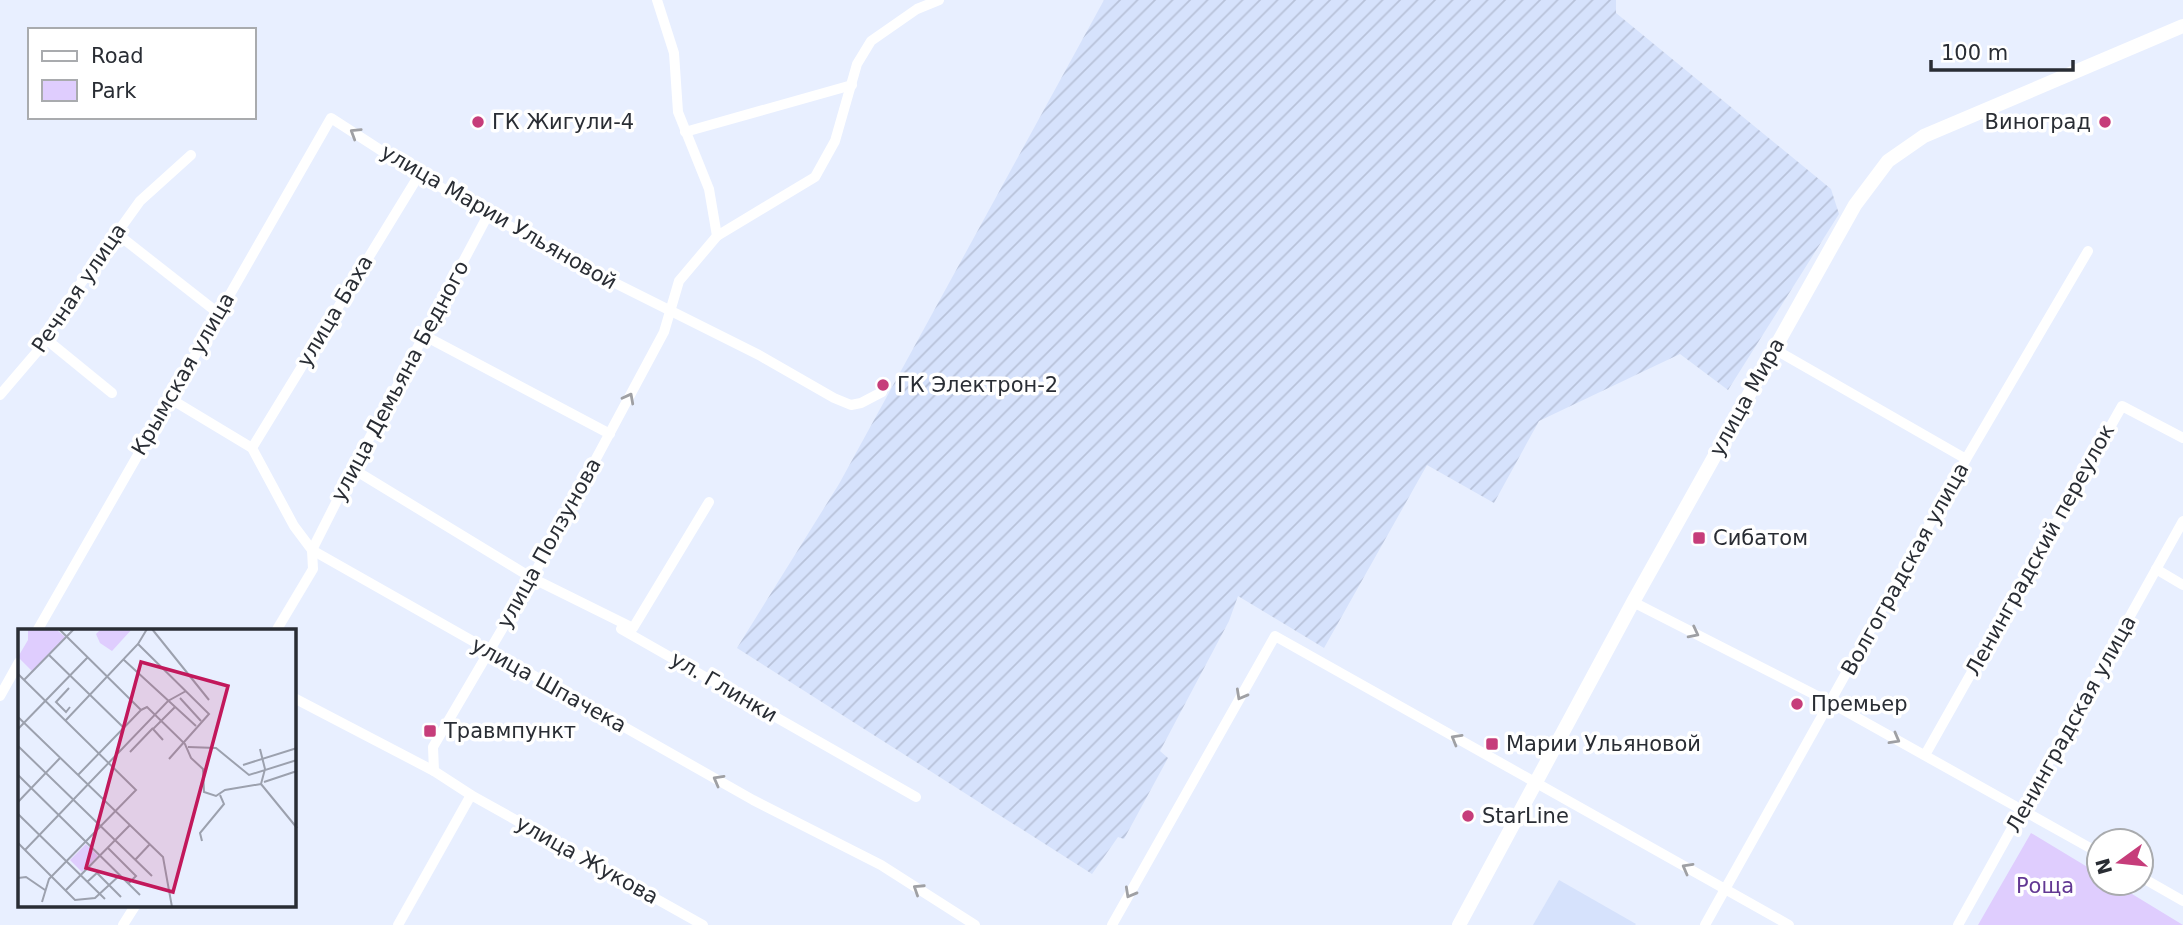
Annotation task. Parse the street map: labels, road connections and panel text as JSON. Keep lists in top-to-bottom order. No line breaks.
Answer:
{"streets":{"main road":["улица Мира"],"street":["улица Марии Ульяновой","Речная улица","улица Баха","Крымская улица","улица Демьяна Бедного","улица Ползунова","Ленинградский переулок","Волгоградская улица","улица Шпачека","ул. Глинки","Ленинградская улица","улица Жукова"]},"crossings":[["улица Марии Ульяновой","улица Баха"],["улица Марии Ульяновой","Крымская улица"],["улица Марии Ульяновой","улица Демьяна Бедного"],["улица Марии Ульяновой","улица Ползунова"],["улица Баха","улица Шпачека"],["улица Демьяна Бедного","улица Шпачека"],["улица Ползунова","улица Шпачека"],["улица Ползунова","ул. Глинки"]],"one_way":["улица Шпачека"],"parks":["Роща"],"places":{"other":["ГК Жигули-4","Виноград","ГК Электрон-2","Премьер","StarLine"],"transit":["Сибатом","Травмпункт","Марии Ульяновой"]},"legend":["Road","Park"],"scale_bar":"100 m","north":"left"}
